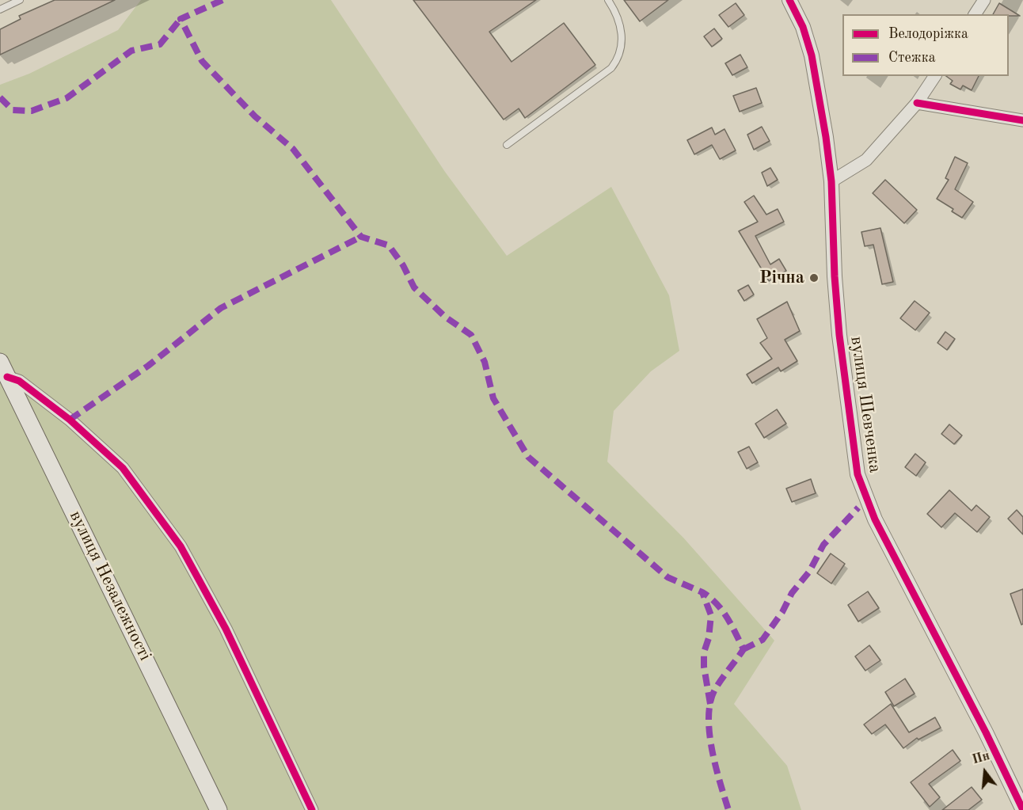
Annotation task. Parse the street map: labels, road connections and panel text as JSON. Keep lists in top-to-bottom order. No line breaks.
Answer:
{"streets":{"main road":["вулиця Незалежності"],"street":["вулиця Шевченка"]},"places":["Річна"],"legend":["Велодоріжка","Стежка"],"north":"top"}
